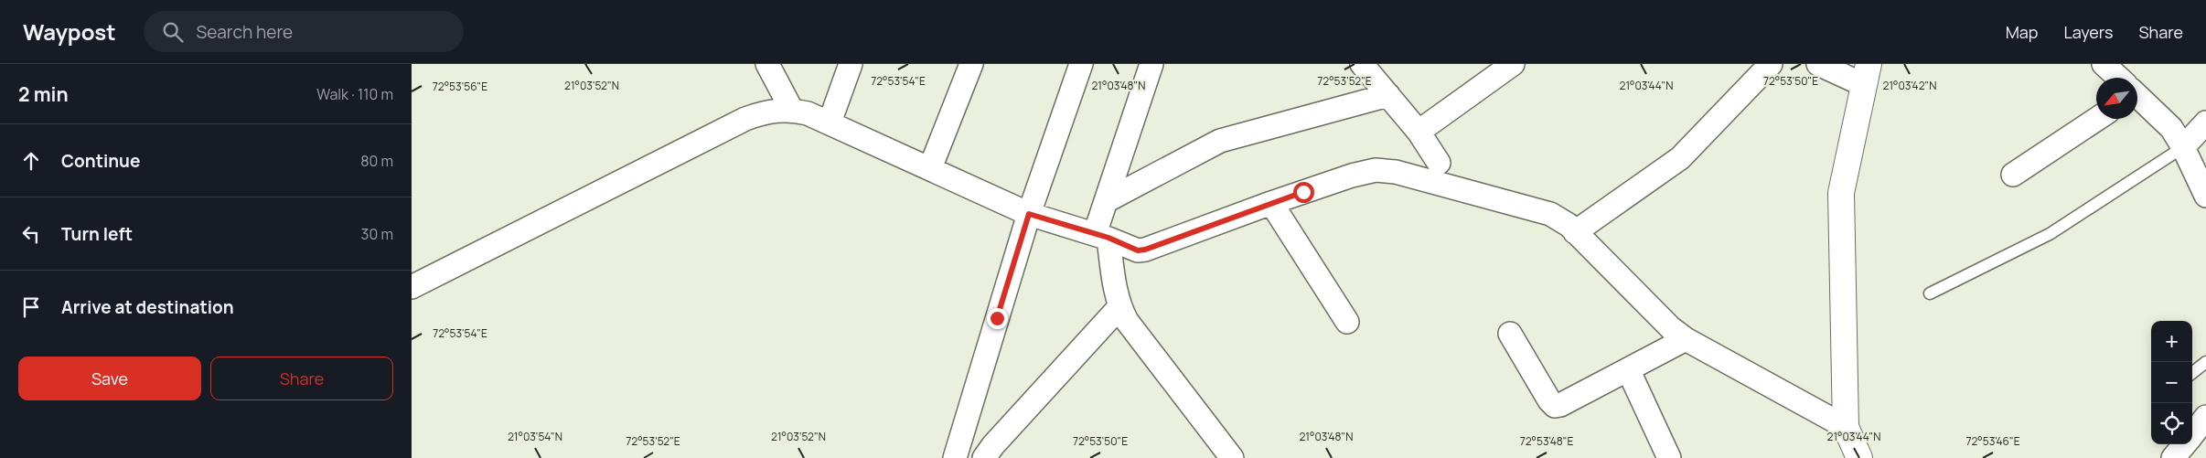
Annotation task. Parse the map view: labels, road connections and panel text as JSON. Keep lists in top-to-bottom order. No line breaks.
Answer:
{"north":"bottom left","page":{"header":"Waypost","search":"Search here","nav":["Map","Layers","Share"],"heading":["2 min","Walk · 110 m"],"list":[["Continue","80 m"],["Turn left","30 m"],"Arrive at destination"],"map_buttons":["+","−"],"buttons":["Save","Share"]},"coordinates":["72°53'54\"E","72°53'52\"E","72°53'50\"E","21°03'52\"N","21°03'44\"N","21°03'42\"N","21°03'48\"N","72°53'56\"E","21°03'54\"N","72°53'48\"E","72°53'46\"E"]}
